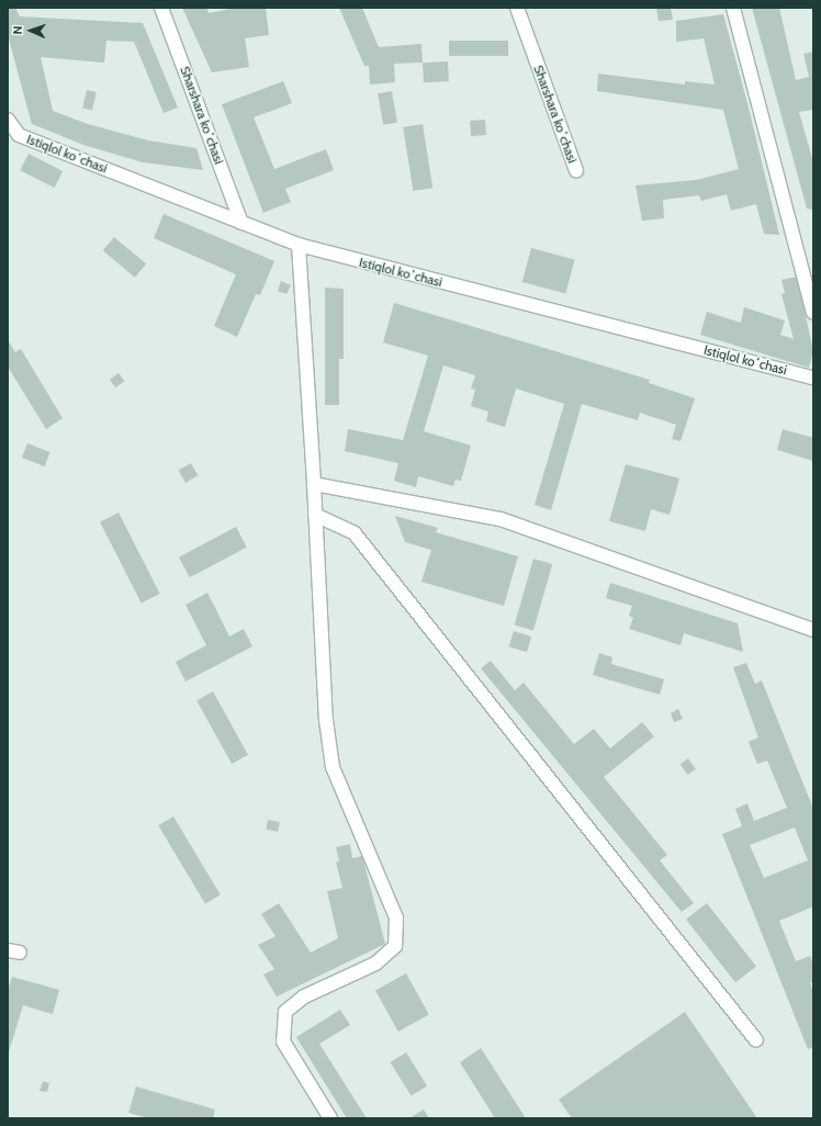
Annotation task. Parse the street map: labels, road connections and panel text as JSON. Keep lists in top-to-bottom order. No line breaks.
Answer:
{"streets":{"street":["Sharshara koʻchasi","Istiqlol koʻchasi"]},"crossings":[["Sharshara koʻchasi","Istiqlol koʻchasi"]],"north":"left"}
